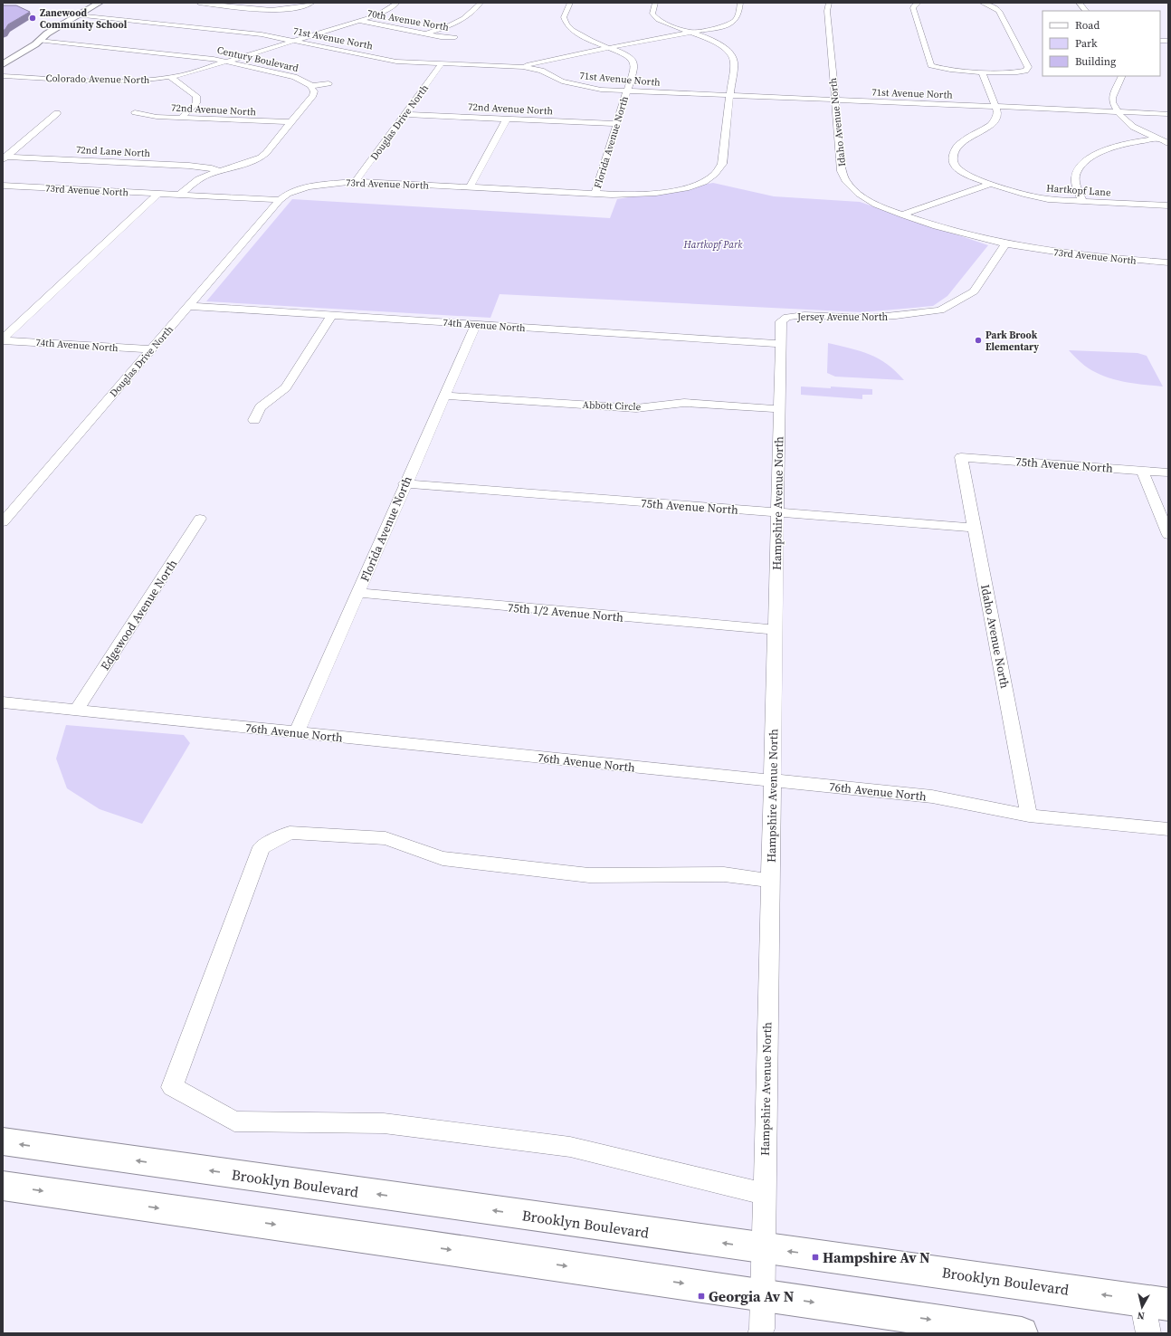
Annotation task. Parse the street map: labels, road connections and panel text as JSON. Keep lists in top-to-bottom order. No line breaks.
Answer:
{"streets":{"main road":["Brooklyn Boulevard"],"street":["70th Avenue North","71st Avenue North","Century Boulevard","Colorado Avenue North","72nd Avenue North","Douglas Drive North","Idaho Avenue North","Florida Avenue North","72nd Lane North","73rd Avenue North","Hartkopf Lane","Jersey Avenue North","74th Avenue North","Abbott Circle","75th Avenue North","Hampshire Avenue North","75th 1/2 Avenue North","Edgewood Avenue North","76th Avenue North"]},"crossings":[["70th Avenue North","Colorado Avenue North"],["71st Avenue North","Colorado Avenue North"],["71st Avenue North","Douglas Drive North"],["71st Avenue North","Idaho Avenue North"],["71st Avenue North","Florida Avenue North"],["71st Avenue North","73rd Avenue North"],["Century Boulevard","Colorado Avenue North"],["72nd Avenue North","Douglas Drive North"],["72nd Avenue North","Florida Avenue North"],["Douglas Drive North","73rd Avenue North"],["Douglas Drive North","74th Avenue North"],["Idaho Avenue North","73rd Avenue North"],["Idaho Avenue North","Jersey Avenue North"],["Idaho Avenue North","75th Avenue North"],["Idaho Avenue North","76th Avenue North"],["Florida Avenue North","73rd Avenue North"],["Florida Avenue North","74th Avenue North"],["Florida Avenue North","Abbott Circle"],["Florida Avenue North","75th Avenue North"],["Florida Avenue North","75th 1/2 Avenue North"],["Florida Avenue North","76th Avenue North"],["Jersey Avenue North","74th Avenue North"],["Jersey Avenue North","Hampshire Avenue North"],["74th Avenue North","Hampshire Avenue North"],["Abbott Circle","Hampshire Avenue North"],["75th Avenue North","Hampshire Avenue North"],["Hampshire Avenue North","75th 1/2 Avenue North"],["Hampshire Avenue North","76th Avenue North"],["Hampshire Avenue North","Brooklyn Boulevard"],["Edgewood Avenue North","76th Avenue North"]],"parks":["Hartkopf Park"],"places":{"other":["Zanewood Community School","Park Brook Elementary"],"transit":["Hampshire Av N","Georgia Av N"]},"legend":["Road","Park","Building"],"north":"bottom"}
